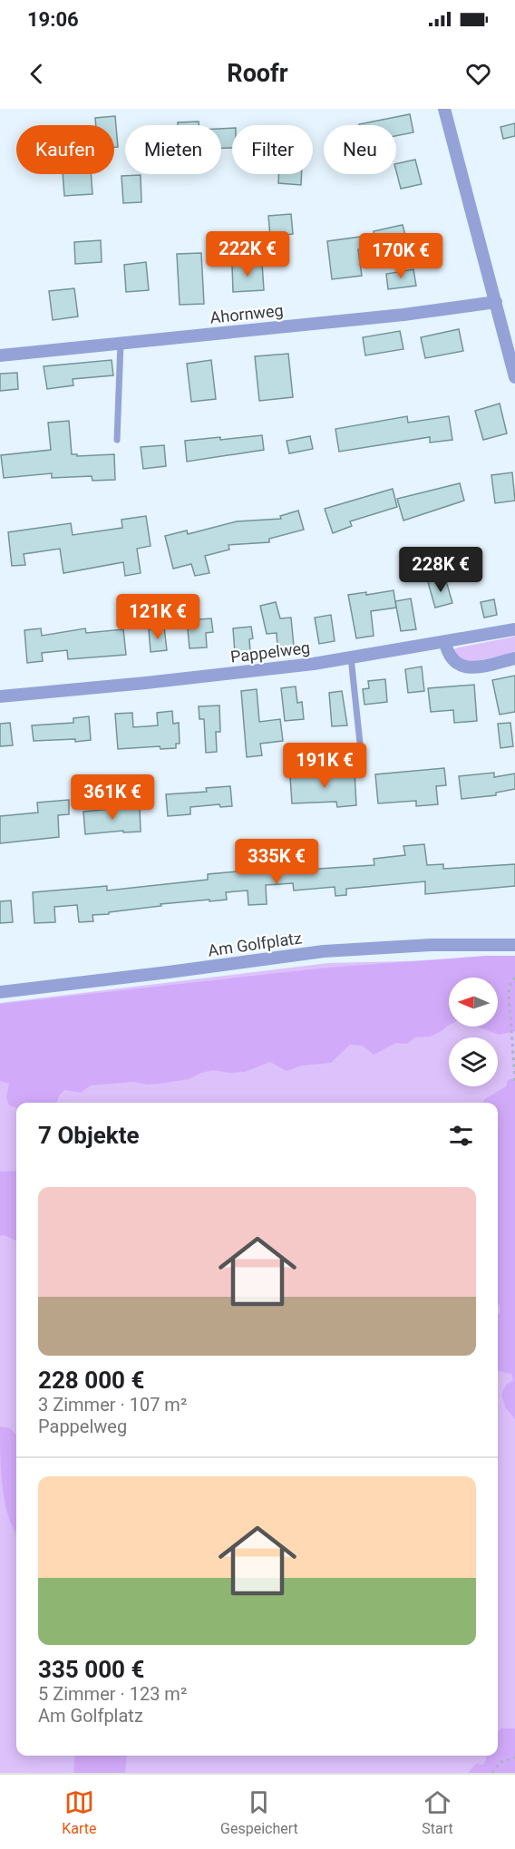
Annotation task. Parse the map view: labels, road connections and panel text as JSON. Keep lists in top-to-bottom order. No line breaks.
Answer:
{"streets":{"street":["Ahornweg","Pappelweg","Am Golfplatz"]},"north":"left","page":{"status":"19:06","header":"Roofr","chip":["Kaufen","Mieten","Filter","Neu"],"price":["222K €","170K €","228K €","121K €","191K €","361K €","335K €"],"heading":"7 Objekte","list":[{"name":"228 000 €","note":"3 Zimmer · 107 m² · Pappelweg"},{"name":"335 000 €","note":"5 Zimmer · 123 m² · Am Golfplatz"}],"tabs":["Karte","Gespeichert","Start"]}}
